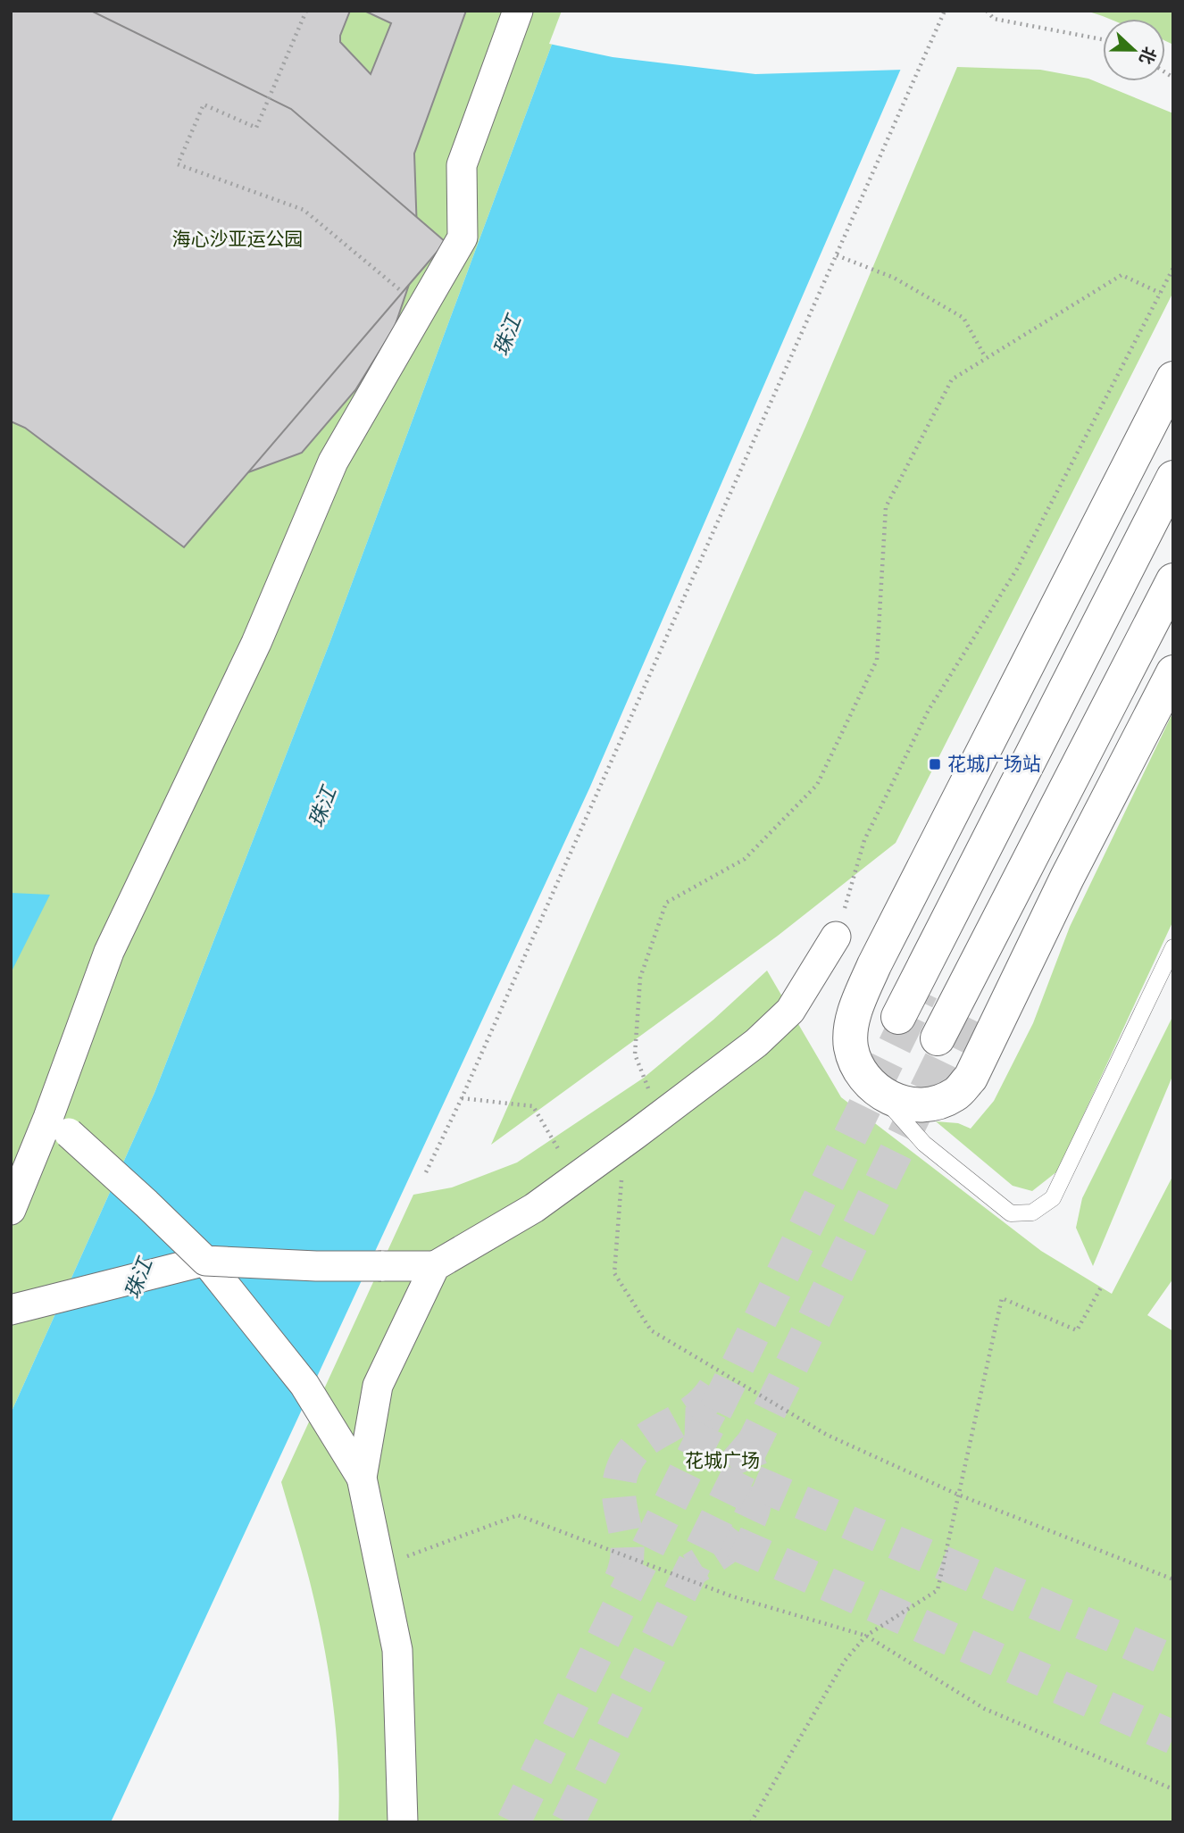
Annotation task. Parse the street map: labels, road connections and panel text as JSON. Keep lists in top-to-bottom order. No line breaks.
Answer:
{"water":["珠江"],"parks":["海心沙亚运公园","花城广场"],"places":{"transit":["花城广场站"]},"north":"right"}
